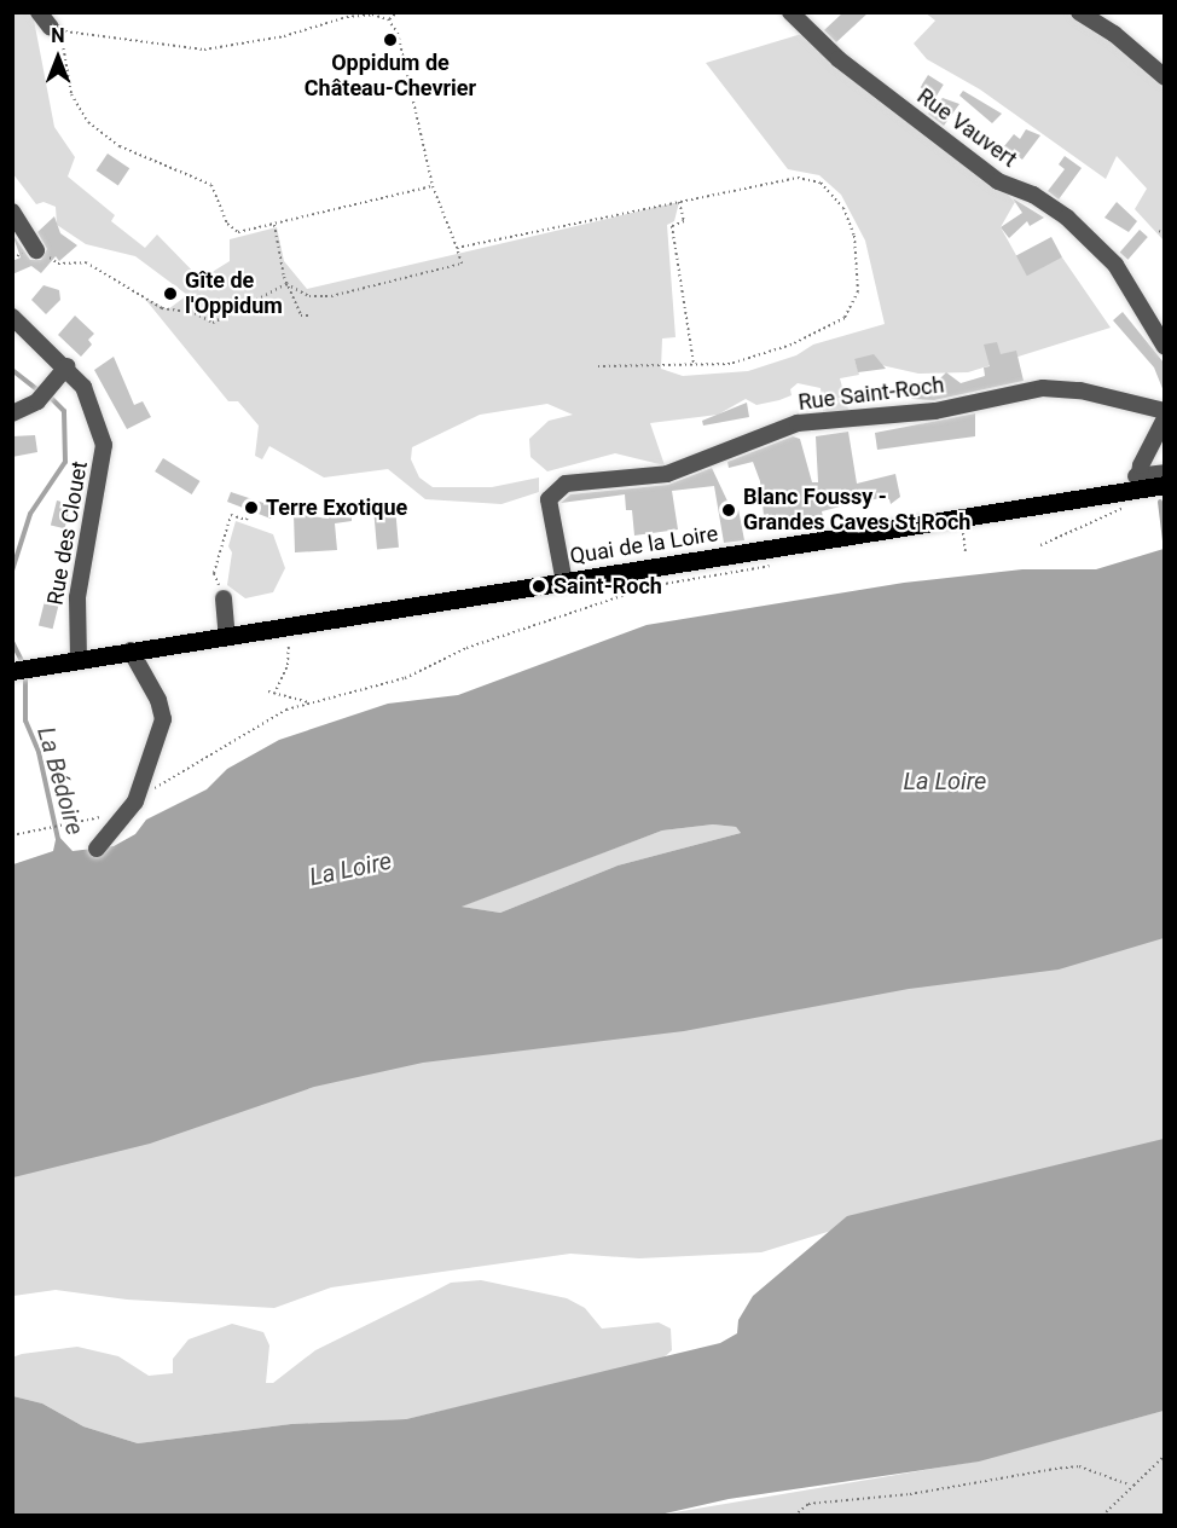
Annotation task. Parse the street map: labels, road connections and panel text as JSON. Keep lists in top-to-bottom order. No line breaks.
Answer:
{"streets":{"main road":["Quai de la Loire"],"street":["Rue Vauvert","Rue Saint-Roch","Rue des Clouet"]},"crossings":[["Rue Saint-Roch","Quai de la Loire"],["Rue des Clouet","Quai de la Loire"]],"water":["La Bédoire","La Loire"],"places":["Oppidum de Château-Chevrier","Gîte de l'Oppidum","Terre Exotique","Blanc Foussy - Grandes Caves St Roch","Saint-Roch"],"north":"top"}
